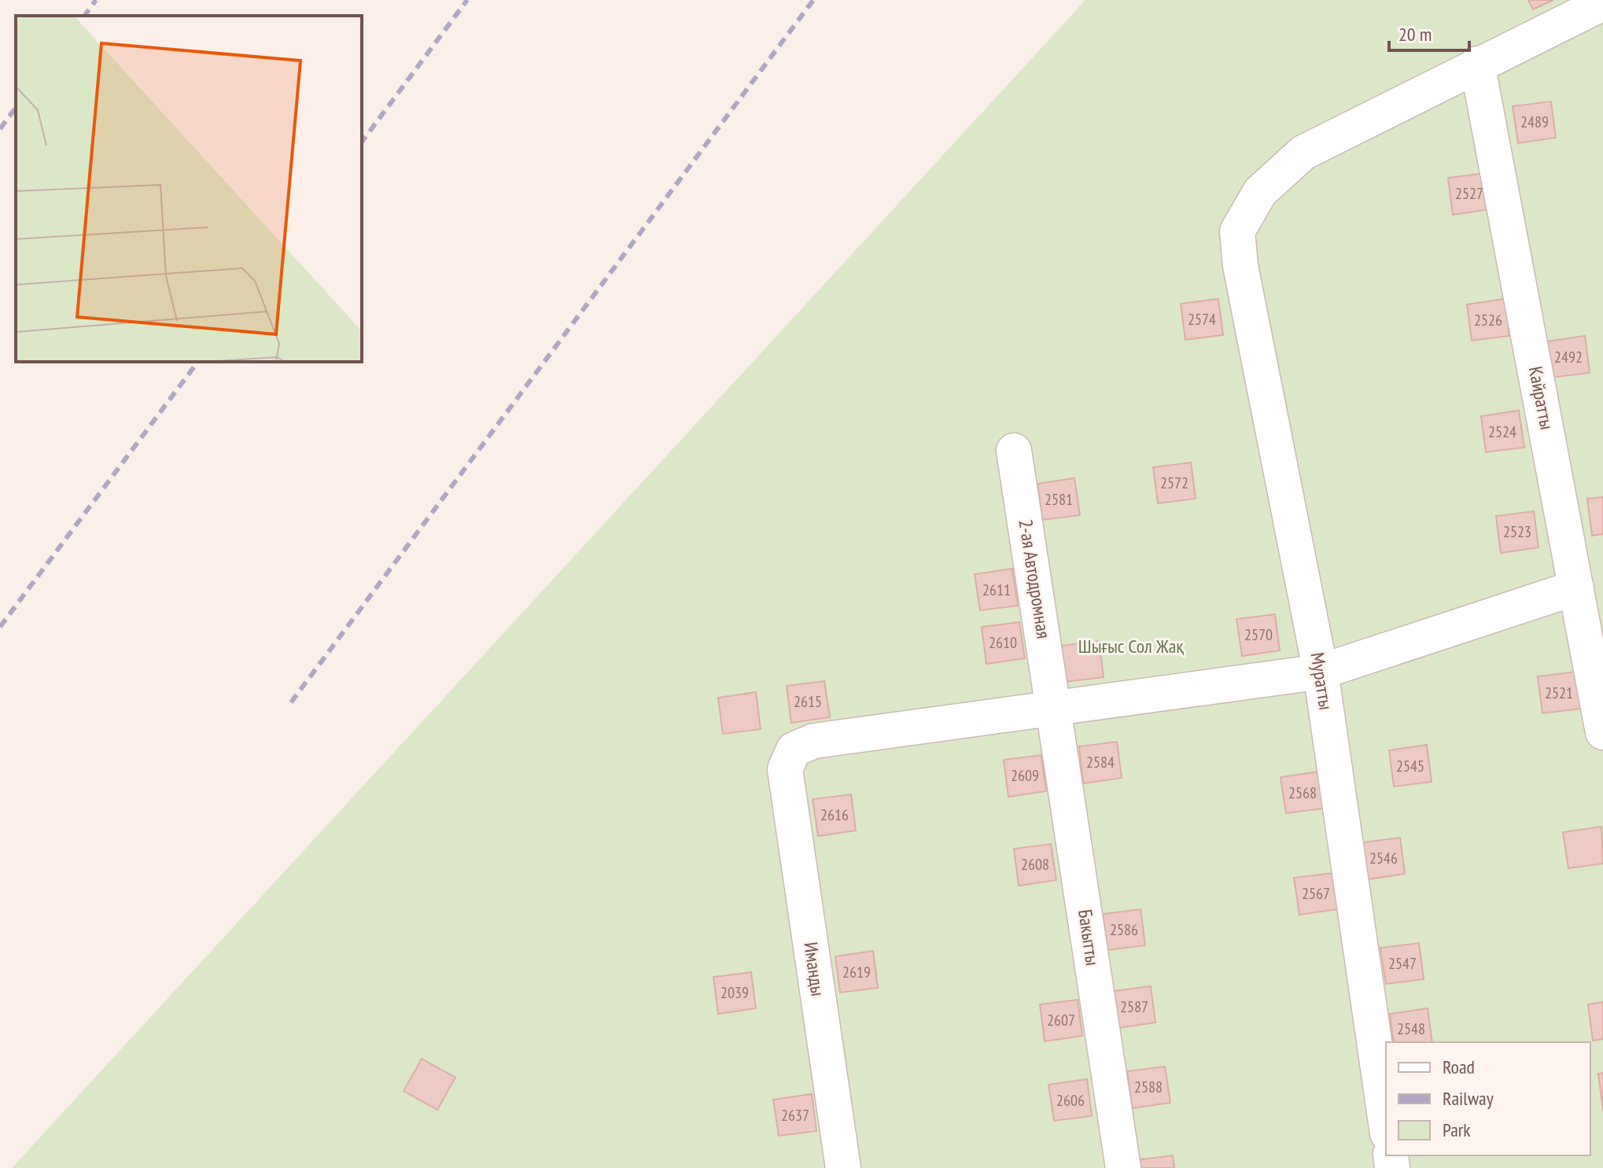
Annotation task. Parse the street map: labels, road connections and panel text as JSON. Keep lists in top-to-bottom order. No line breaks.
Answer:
{"streets":{"street":["Кайратты","2-ая Автодромная","Муратты","Бакытты","Иманды"]},"crossings":[["Кайратты","Муратты"],["2-ая Автодромная","Бакытты"],["2-ая Автодромная","Иманды"],["Бакытты","Иманды"]],"parks":["Шығыс Сол Жақ"],"house_numbers":["2489","2527","2574","2526","2492","2524","2572","2581","2523","2611","2570","2610","2521","2615","2584","2545","2609","2568","2616","2546","2608","2567","2586","2547","2619","2039","2587","2607","2548","2588","2606","2637"],"legend":["Road","Railway","Park"],"scale_bar":"20 m"}
